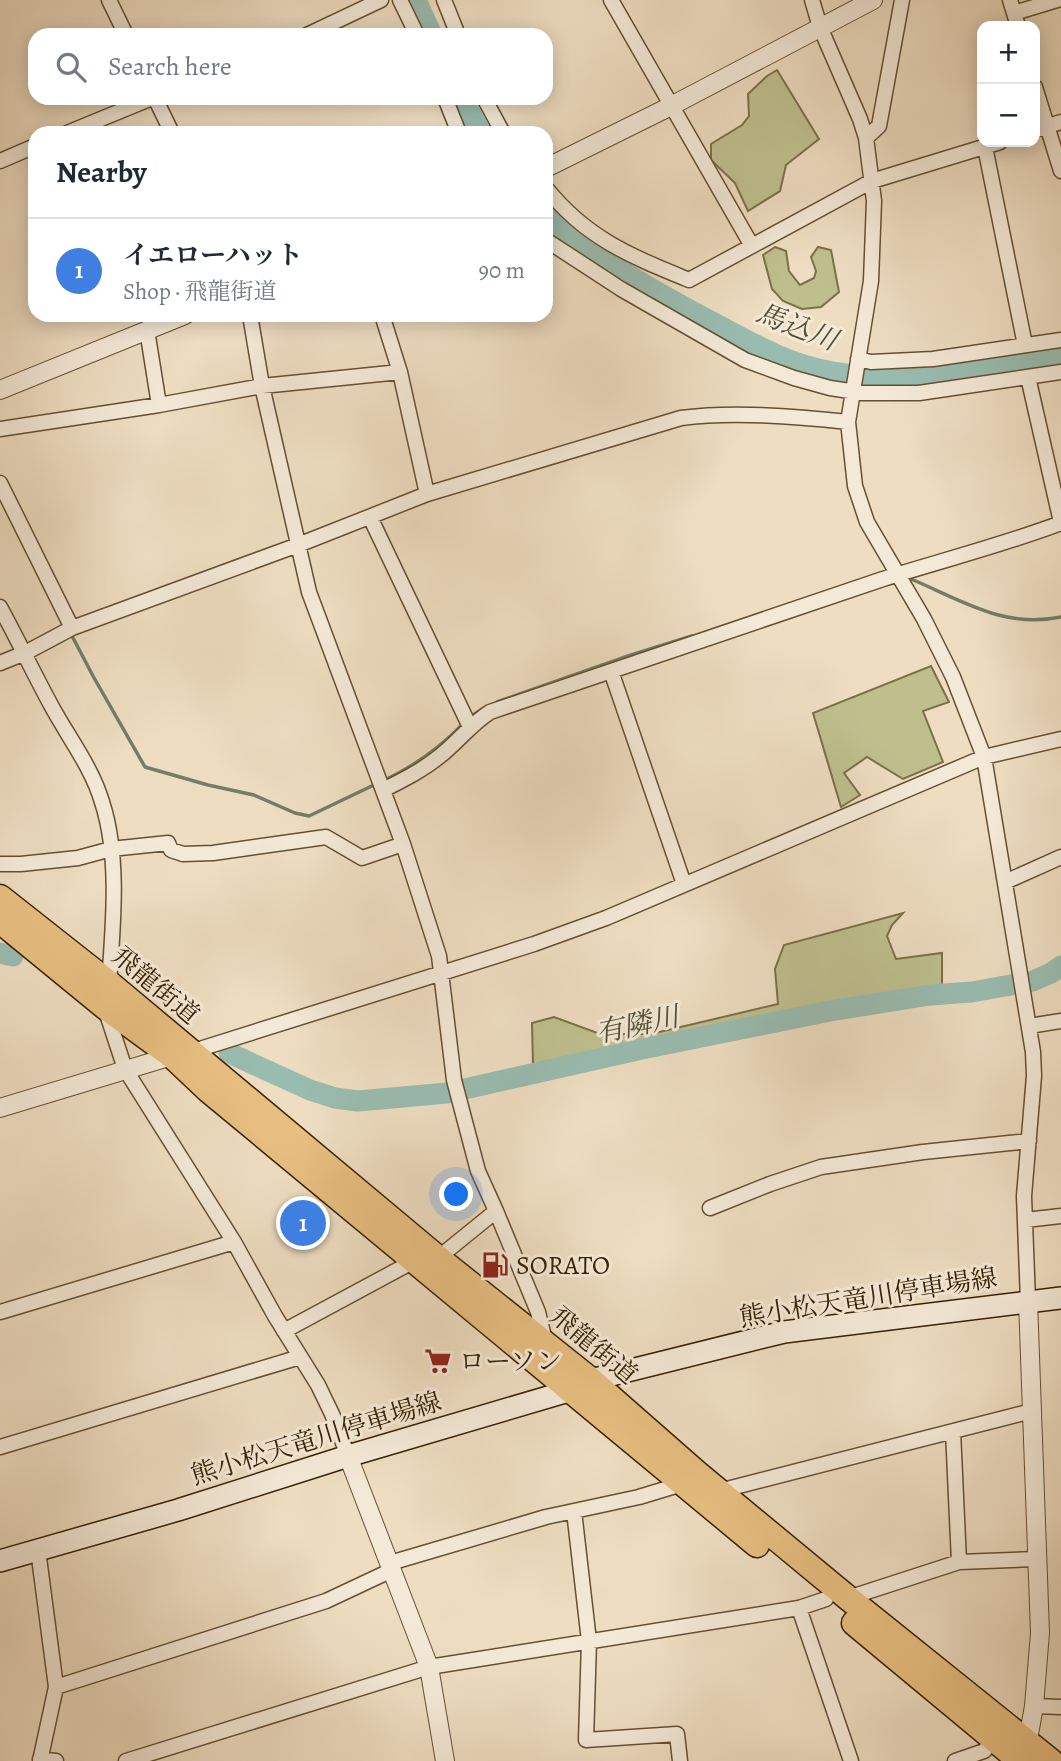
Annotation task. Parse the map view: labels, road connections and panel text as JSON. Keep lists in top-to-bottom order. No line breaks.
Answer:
{"streets":{"highway":["飛龍街道"],"main road":["熊小松天竜川停車場線"]},"crossings":[["飛龍街道","熊小松天竜川停車場線"]],"water":["馬込川","有隣川"],"places":{"fuel station":["SORATO"],"supermarket":["ローソン"]},"page":{"map_buttons":["+","−"],"search":"Search here","heading":"Nearby","list":[{"mark":"1","name":"イエローハット","note":"Shop · 飛龍街道","value":"90 m"}],"pins":"1"}}
